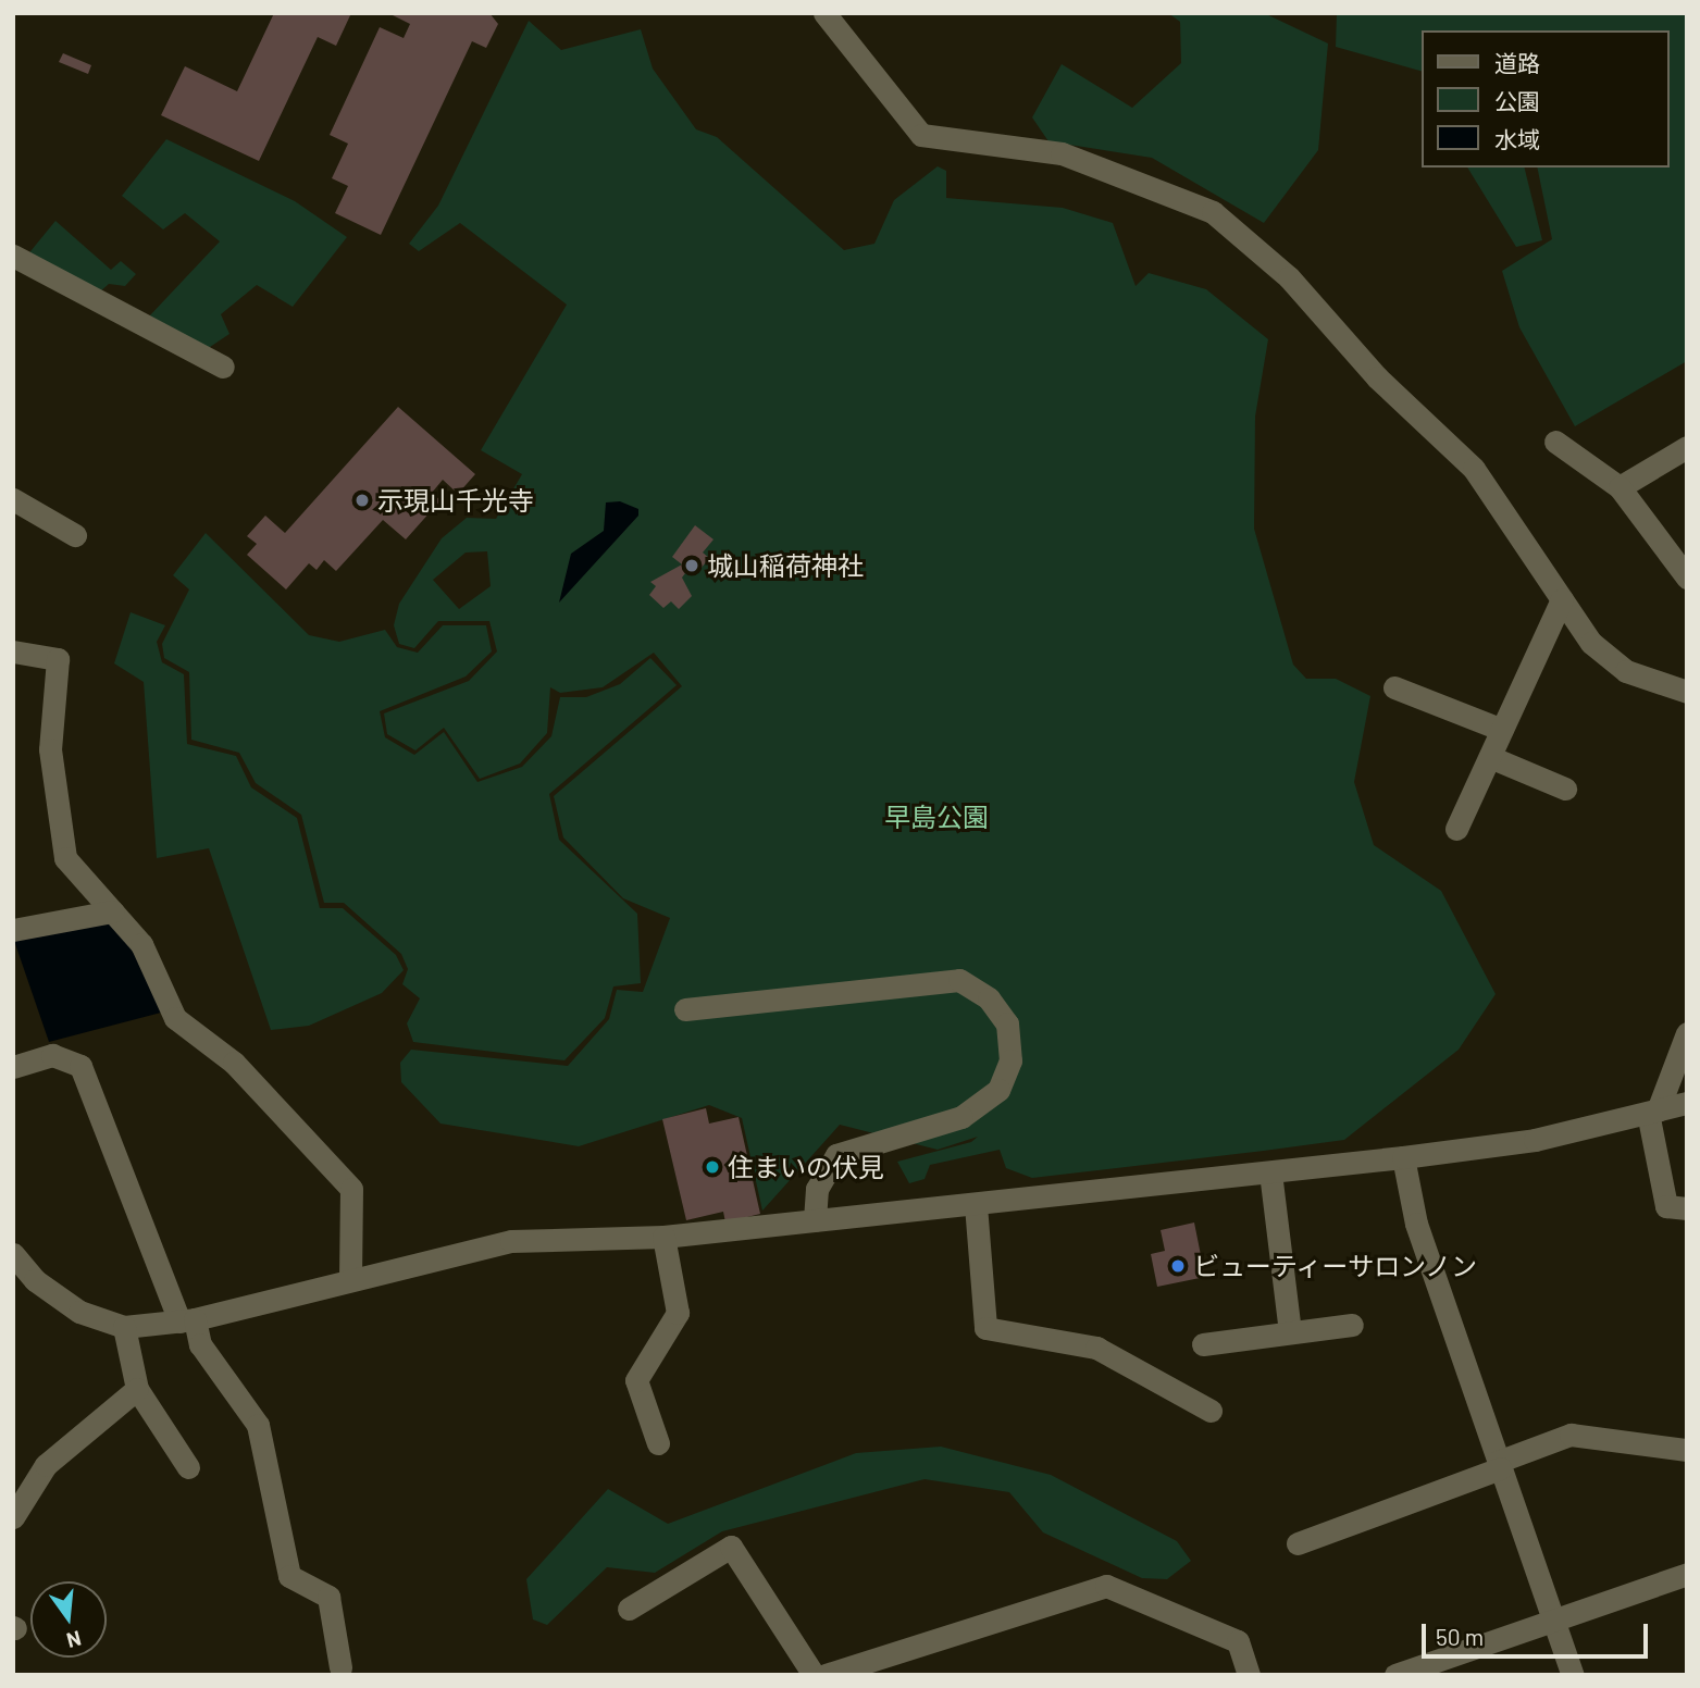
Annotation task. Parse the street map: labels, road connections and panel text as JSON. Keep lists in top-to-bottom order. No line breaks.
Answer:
{"parks":["早島公園"],"places":["示現山千光寺","城山稲荷神社","住まいの伏見","ビューティーサロンノン"],"legend":["道路","公園","水域"],"scale_bar":"50 m","north":"bottom"}
